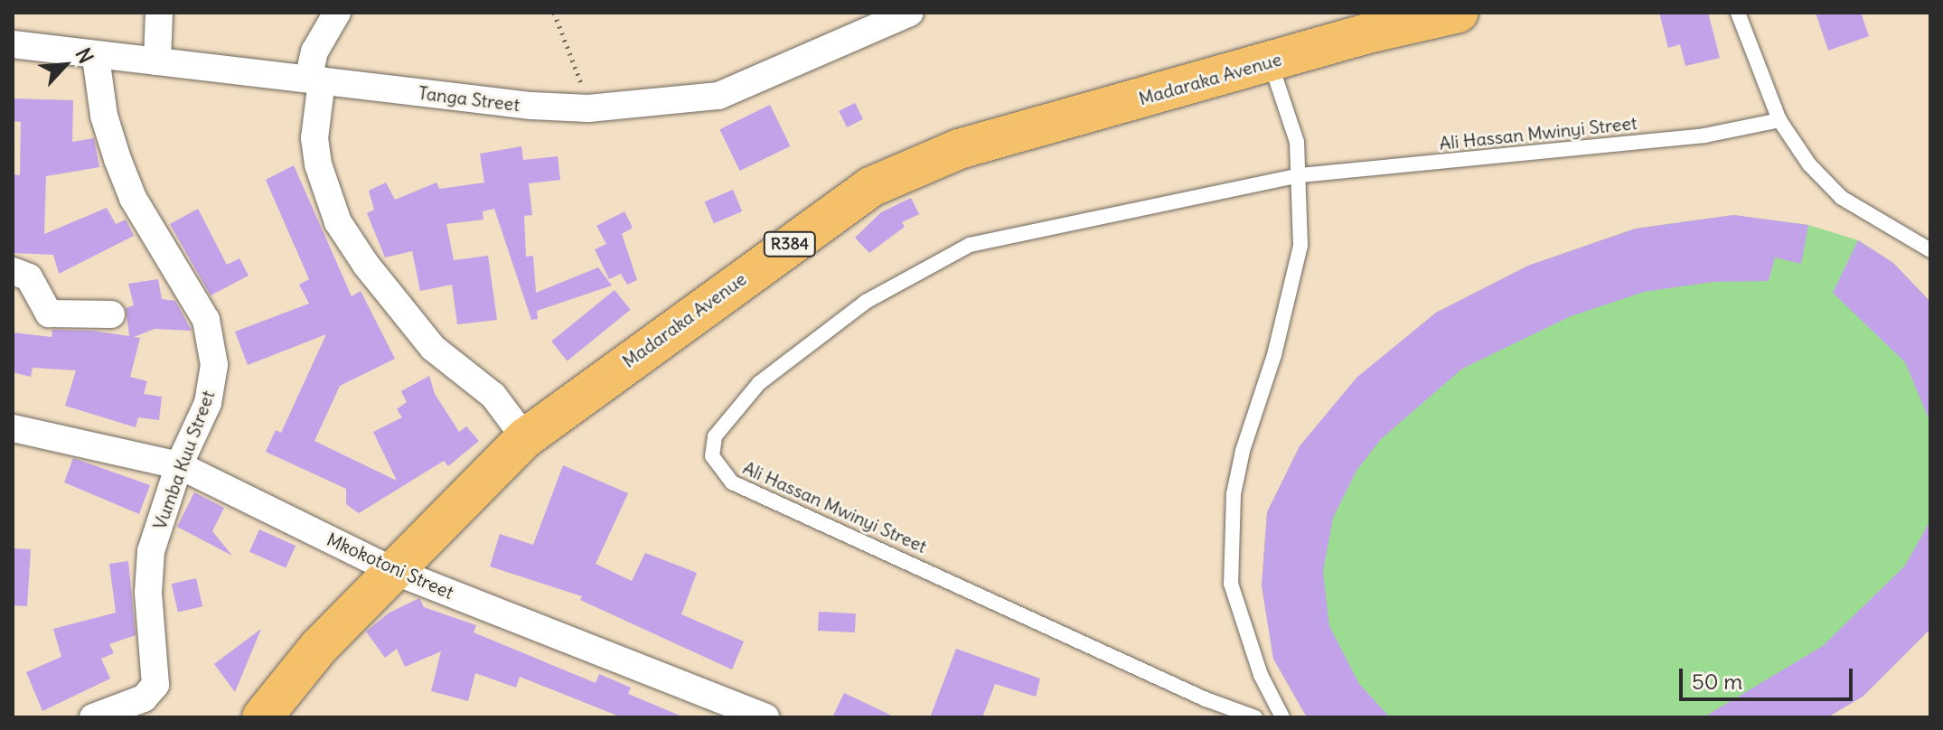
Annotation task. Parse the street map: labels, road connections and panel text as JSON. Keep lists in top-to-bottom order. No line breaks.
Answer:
{"streets":{"main road":["Madaraka Avenue","R384"],"street":["Tanga Street","Vumba Kuu Street","Mkokotoni Street"],"lane":["Ali Hassan Mwinyi Street"]},"crossings":[["Madaraka Avenue","Mkokotoni Street"],["Tanga Street","Vumba Kuu Street"],["Vumba Kuu Street","Mkokotoni Street"]],"scale_bar":"50 m","north":"top right"}
